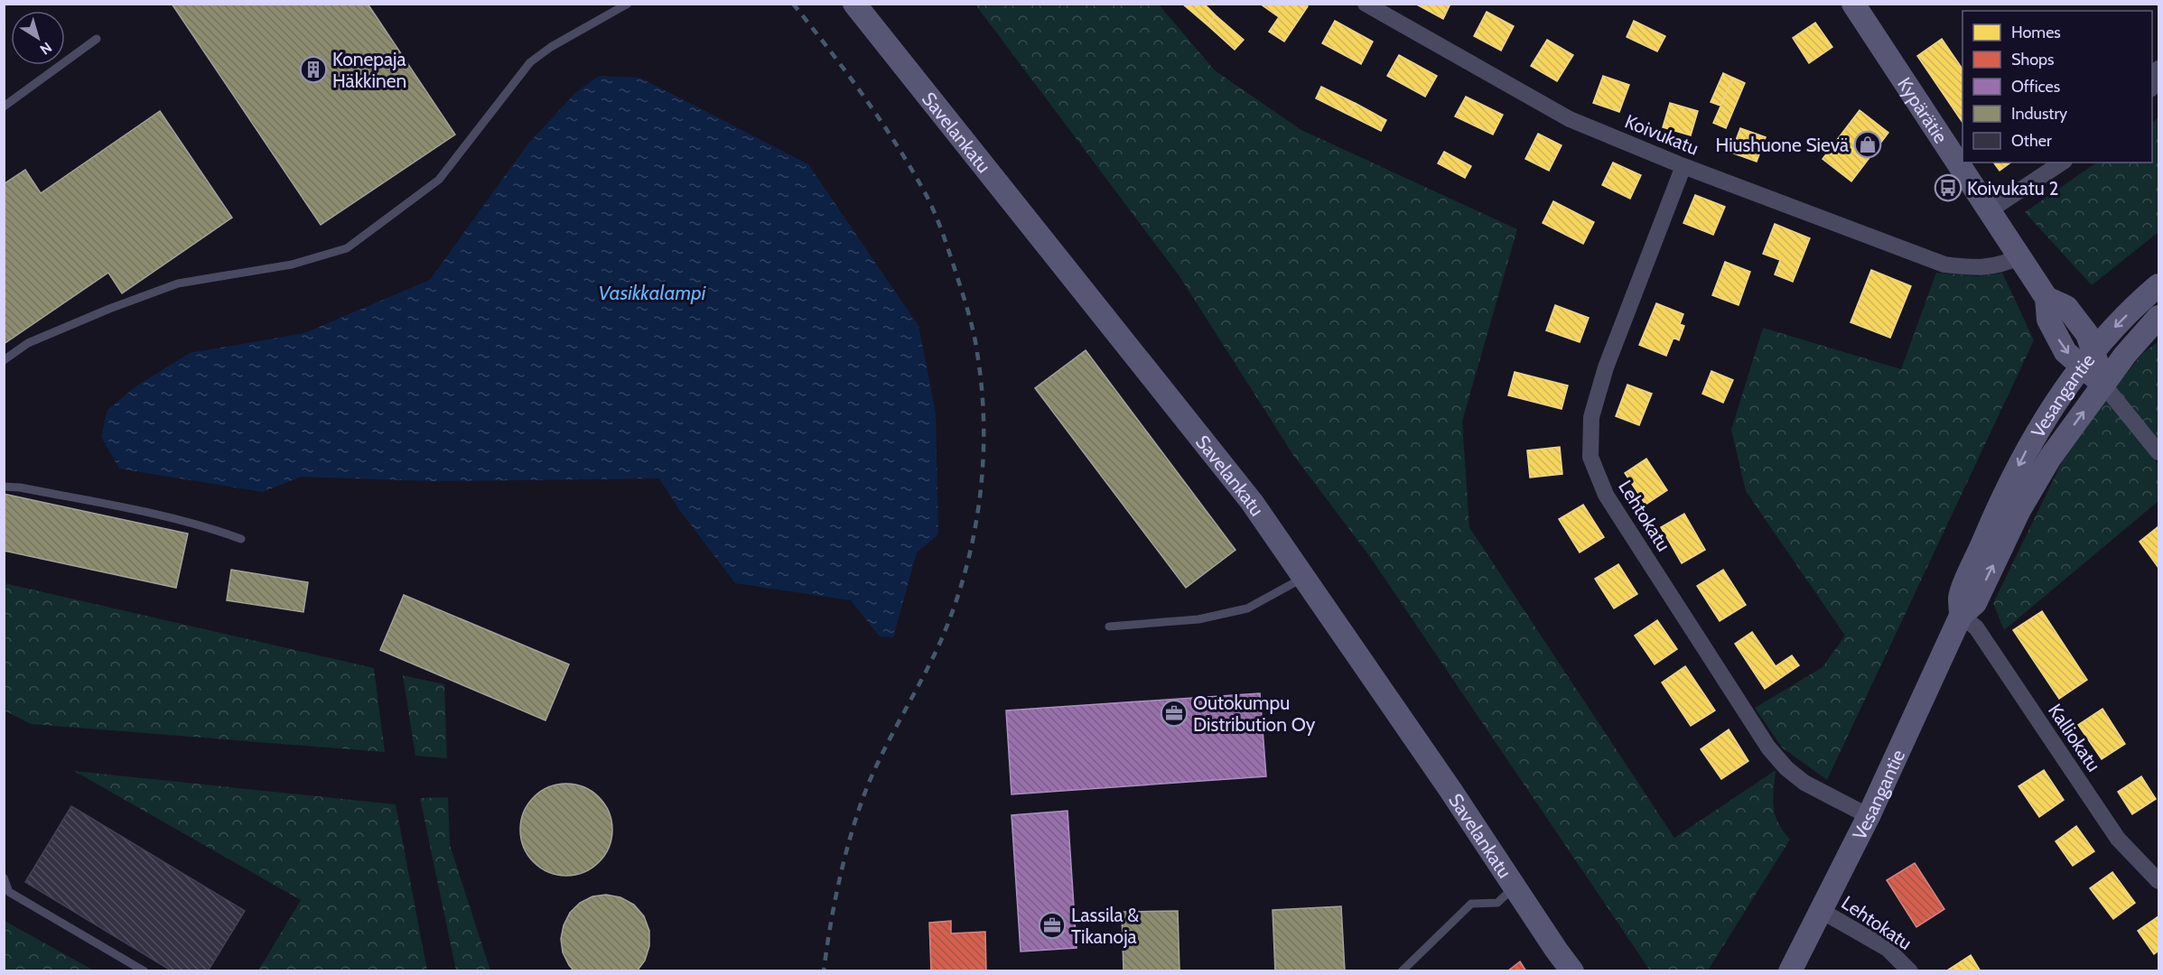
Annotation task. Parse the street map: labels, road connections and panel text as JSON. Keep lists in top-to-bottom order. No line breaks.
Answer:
{"streets":{"main road":["Kypärätie","Savelankatu","Vesangantie"],"street":["Koivukatu","Lehtokatu","Kalliokatu"]},"crossings":[["Kypärätie","Koivukatu"],["Kypärätie","Vesangantie"],["Koivukatu","Lehtokatu"],["Vesangantie","Lehtokatu"],["Vesangantie","Kalliokatu"]],"water":["Vasikkalampi"],"places":{"building":["Konepaja Häkkinen"],"shop":["Hiushuone Sievä"],"bus stop":["Koivukatu 2"],"office":["Outokumpu Distribution Oy","Lassila & Tikanoja"]},"legend":["Homes","Shops","Offices","Industry","Other"],"north":"bottom right"}
